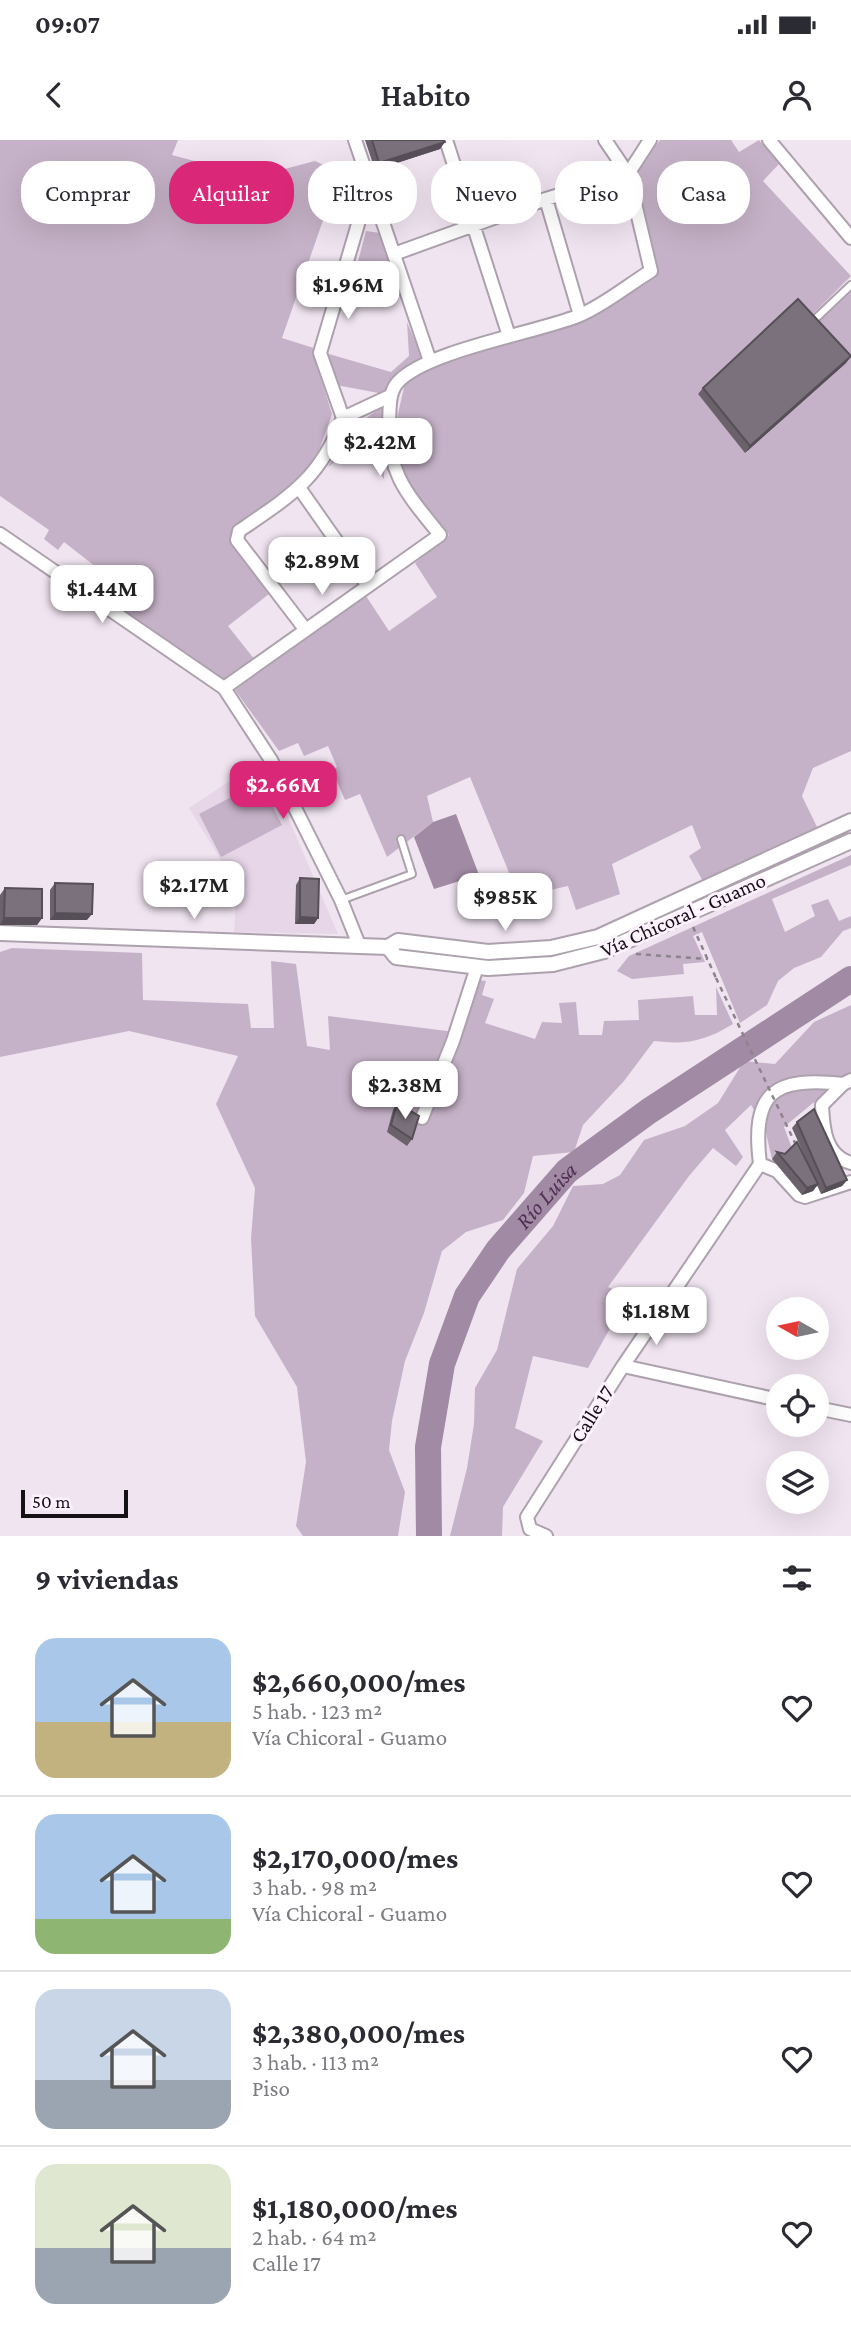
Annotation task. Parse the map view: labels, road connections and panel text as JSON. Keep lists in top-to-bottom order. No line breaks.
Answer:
{"streets":{"street":["Vía Chicoral - Guamo","Calle 17"]},"water":["Río Luisa"],"scale_bar":"50 m","north":"left","page":{"status":"09:07","header":"Habito","chip":["Comprar","Alquilar","Filtros","Nuevo","Piso","Casa"],"price":["$1.96M","$2.42M","$2.89M","$1.44M","$2.66M","$2.17M","$985K","$2.38M","$1.18M"],"scale":"50 m","heading":"9 viviendas","list":[{"name":"$2,660,000/mes","note":"5 hab. · 123 m² · Vía Chicoral - Guamo"},{"name":"$2,170,000/mes","note":"3 hab. · 98 m² · Vía Chicoral - Guamo"},{"name":"$2,380,000/mes","note":"3 hab. · 113 m² · Piso"},{"name":"$1,180,000/mes","note":"2 hab. · 64 m² · Calle 17"}]}}
